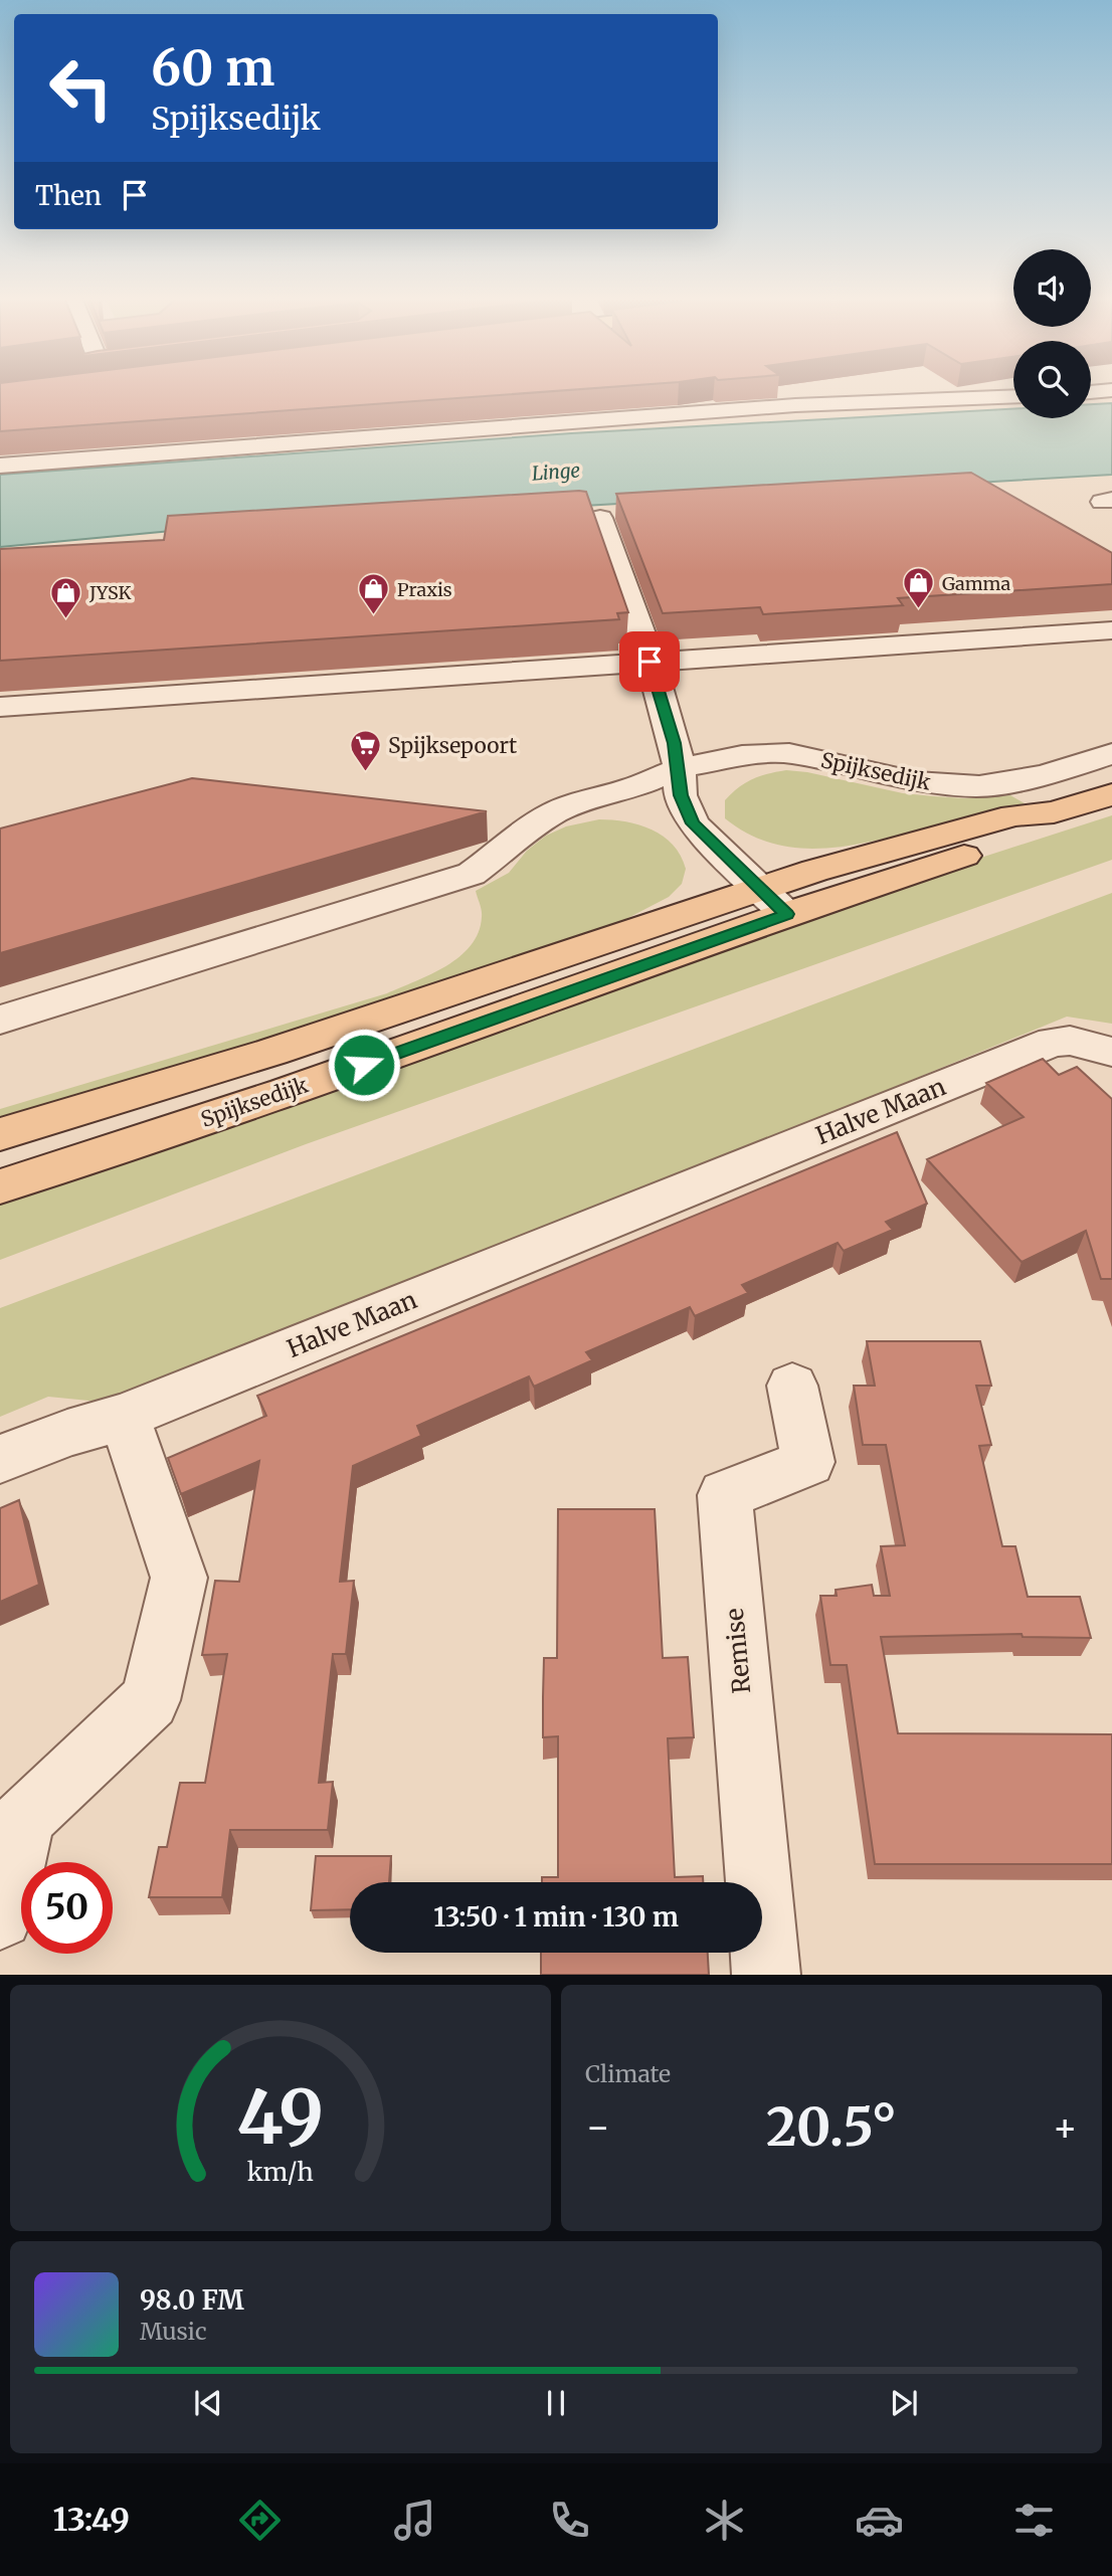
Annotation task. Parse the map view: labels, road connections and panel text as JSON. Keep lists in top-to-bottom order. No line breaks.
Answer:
{"streets":{"main road":["Spijksedijk"],"street":["Halve Maan","Remise"]},"water":["Linge"],"places":{"shop":["Gamma","Praxis","JYSK"],"supermarket":["Spijksepoort"]},"page":{"turn":["60 m","Spijksedijk"],"then":"Then","limit":"50","trip":"13:50 · 1 min · 130 m","tile":"Climate","heat":["−","20.5°","+"],"song":["98.0 FM","Music"],"tabs":"13:49","gauge":["49","km/h"]}}
